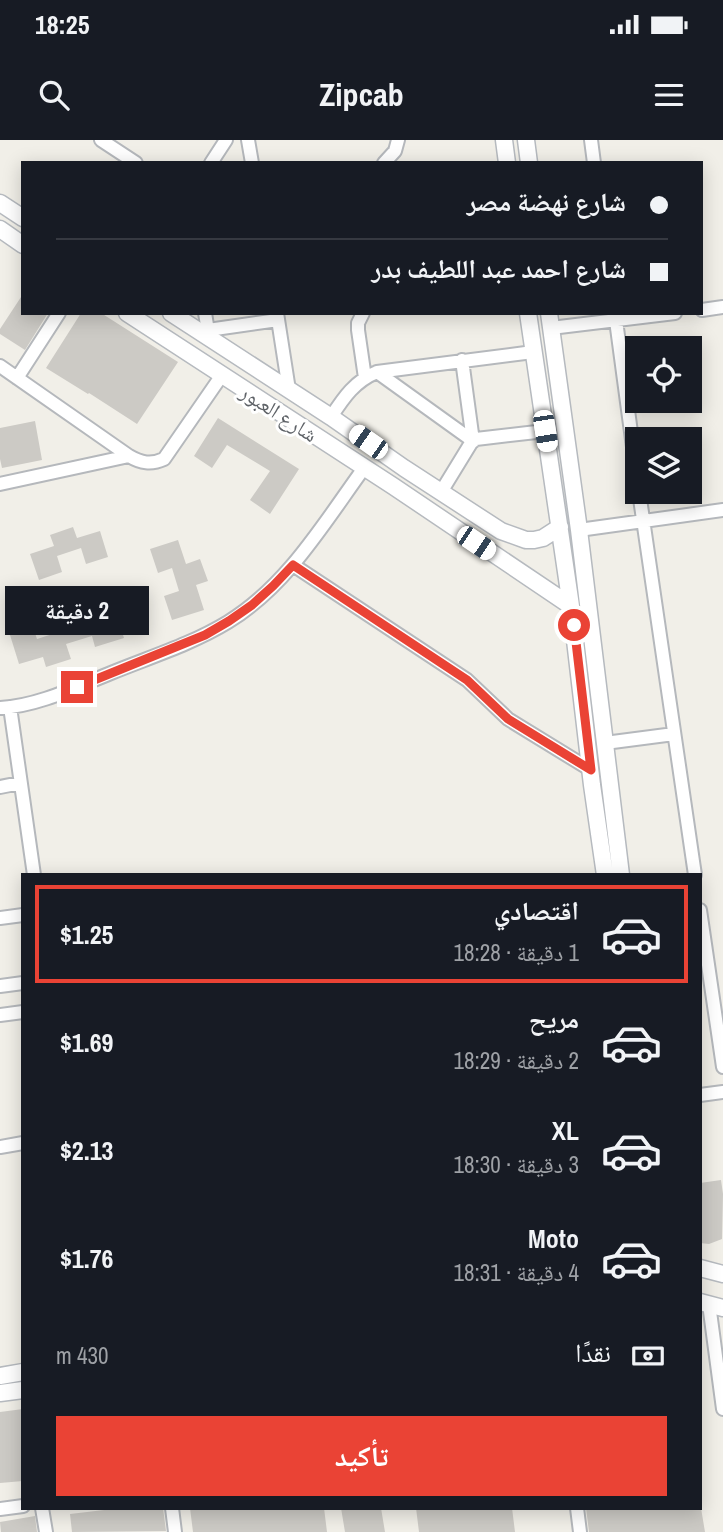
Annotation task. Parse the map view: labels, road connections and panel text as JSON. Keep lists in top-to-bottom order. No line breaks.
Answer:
{"streets":{"street":["شارع العبور"]},"page":{"status":"18:25","header":"Zipcab","banner":["شارع نهضة مصر","شارع احمد عبد اللطيف بدر"],"bubble":"2 دقيقة","list":[{"name":"اقتصادي","note":"1 دقيقة · 18:28","value":"$1.25"},{"name":"مريح","note":"2 دقيقة · 18:29","value":"$1.69"},{"name":"XL","note":"3 دقيقة · 18:30","value":"$2.13"},{"name":"Moto","note":"4 دقيقة · 18:31","value":"$1.76"}],"pay":["نقدًا","430 m"],"buttons":"تأكيد"}}
